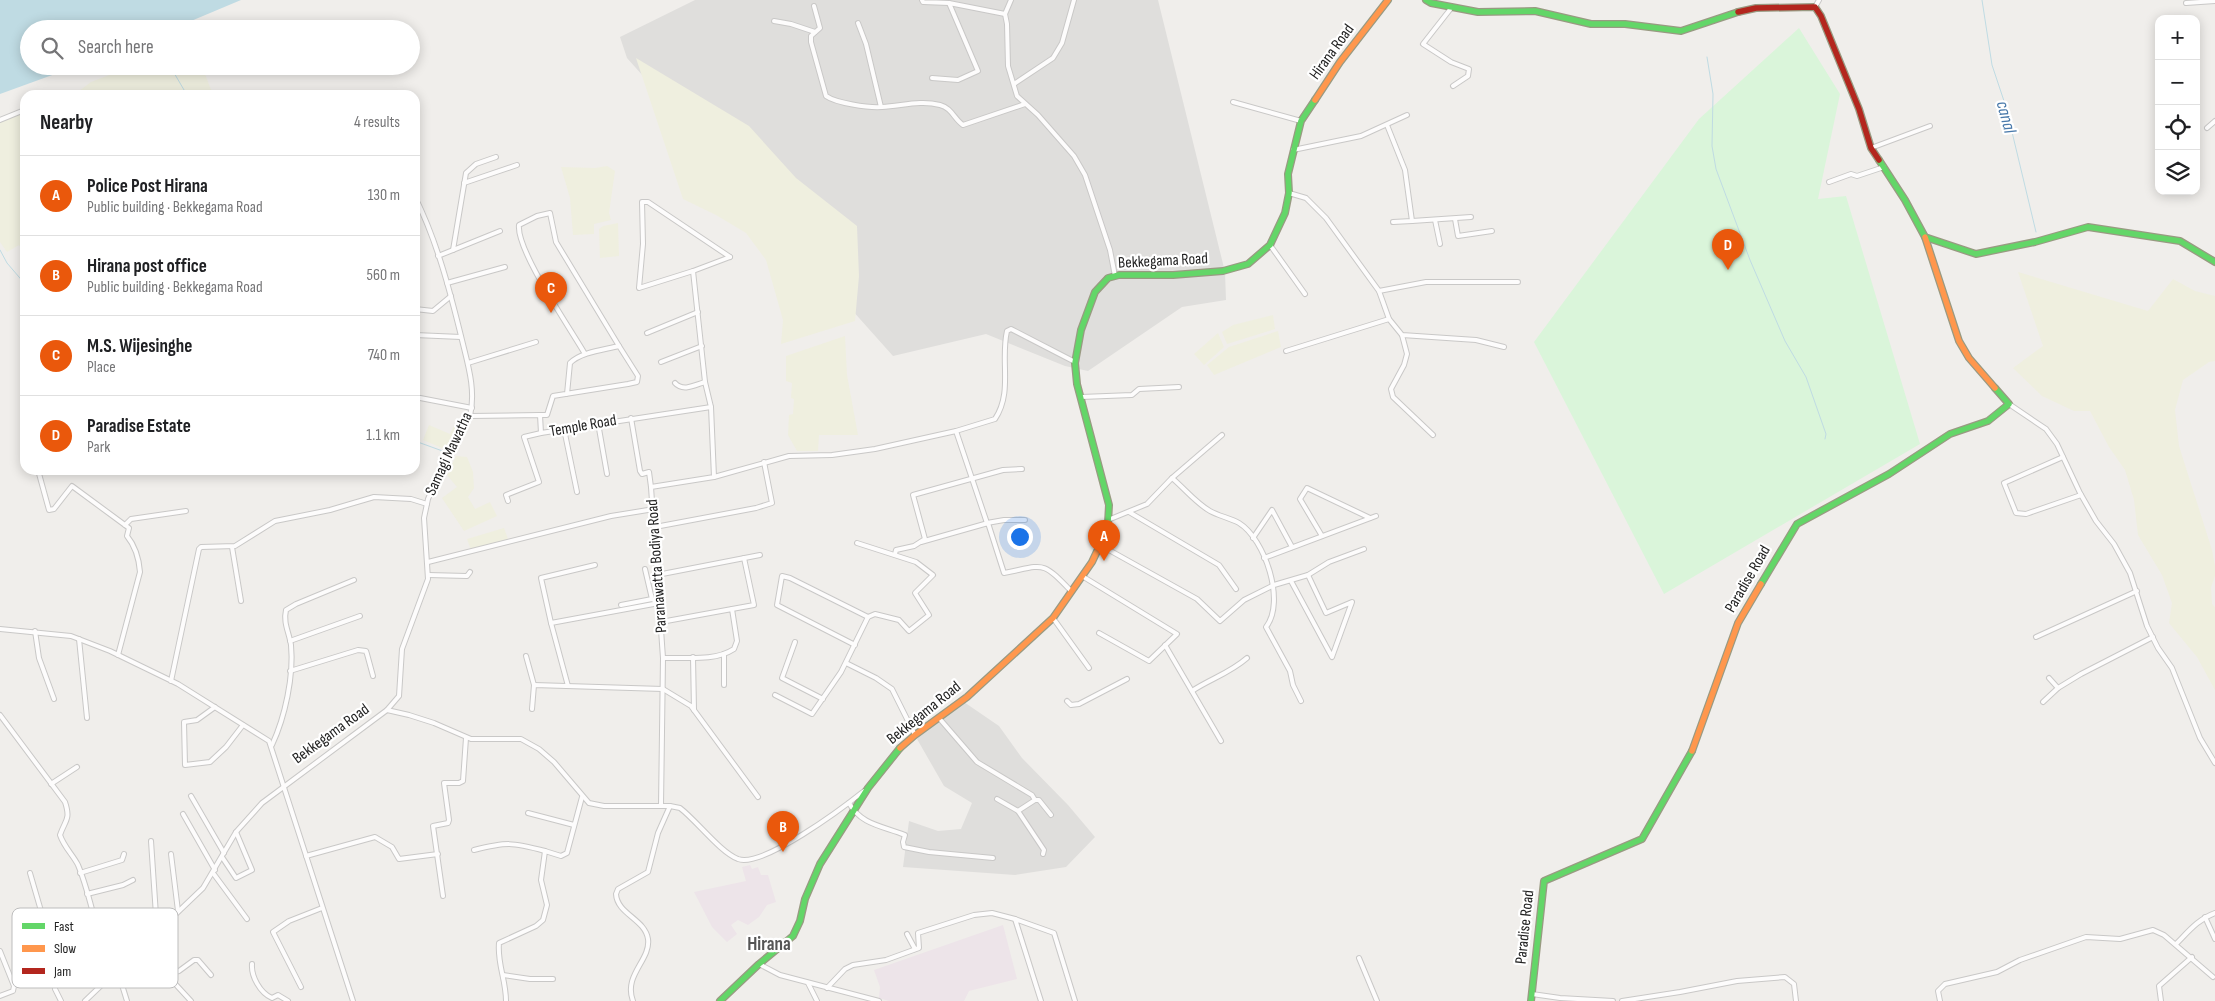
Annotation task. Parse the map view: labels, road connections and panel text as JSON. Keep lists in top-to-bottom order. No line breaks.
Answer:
{"streets":{"street":["Hirana Road","Bekkegama Road","Temple Road","Samagi Mawatha","Paranawatta Bodiya Road","Paradise Road"]},"crossings":[["Hirana Road","Bekkegama Road"],["Bekkegama Road","Samagi Mawatha"],["Bekkegama Road","Paranawatta Bodiya Road"],["Temple Road","Samagi Mawatha"]],"districts":["Hirana"],"water":["canal"],"legend":["Fast","Slow","Jam"],"page":{"map_buttons":["+","−"],"search":"Search here","heading":["Nearby","4 results"],"list":[{"mark":"A","name":"Police Post Hirana","note":"Public building · Bekkegama Road","value":"130 m"},{"mark":"B","name":"Hirana post office","note":"Public building · Bekkegama Road","value":"560 m"},{"mark":"C","name":"M.S. Wijesinghe","note":"Place","value":"740 m"},{"mark":"D","name":"Paradise Estate","note":"Park","value":"1.1 km"}],"pins":["D","C","A","B"]}}
